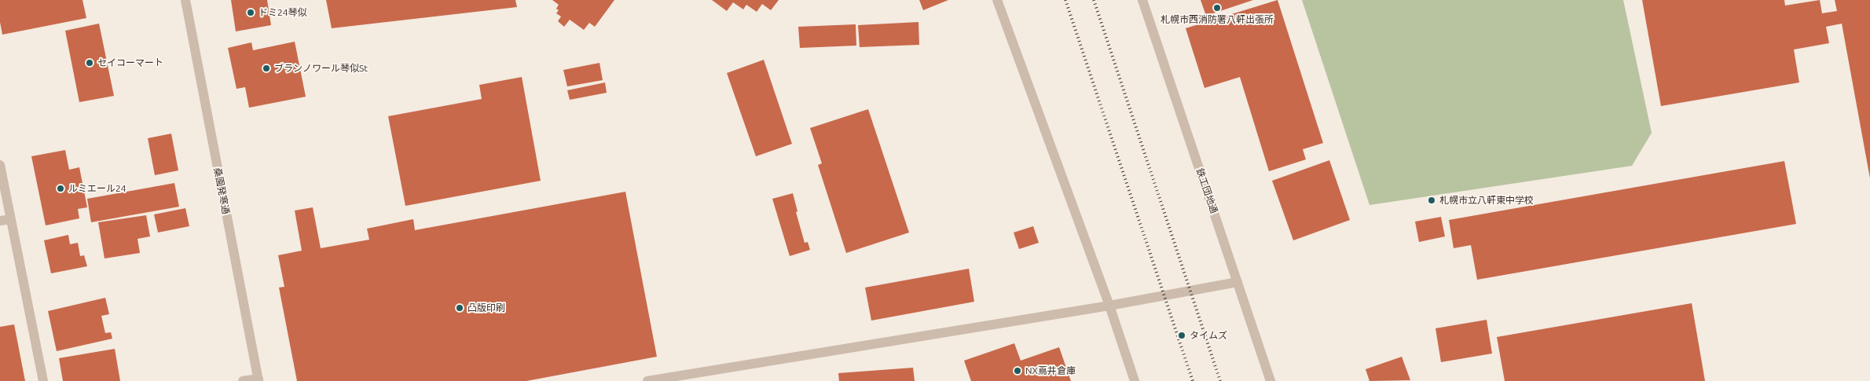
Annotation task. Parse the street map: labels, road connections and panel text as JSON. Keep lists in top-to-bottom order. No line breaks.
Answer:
{"streets":{"street":["桑園発寒通","鉄工団地通"]},"places":["札幌市西消防署八軒出張所","ドミ24琴似","セイコーマート","ブランノワール琴似St","ルミエール24","札幌市立八軒東中学校","凸版印刷","タイムズ","NX蔦井倉庫"]}
